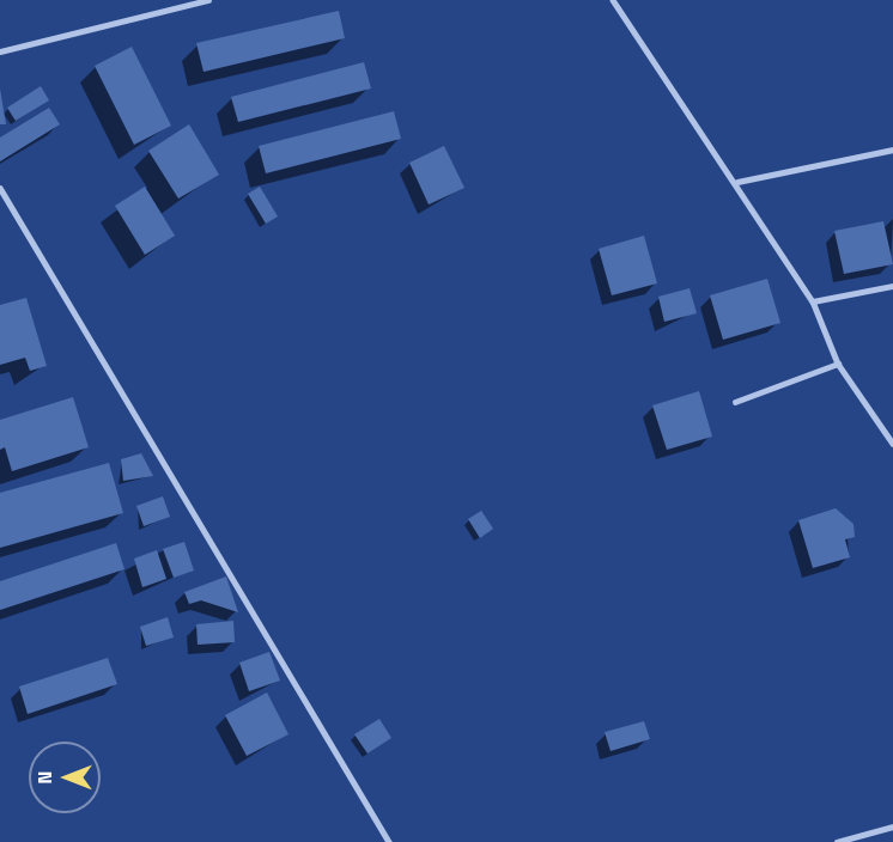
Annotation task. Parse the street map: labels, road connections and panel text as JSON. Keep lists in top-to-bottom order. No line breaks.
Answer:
{"north":"left"}
